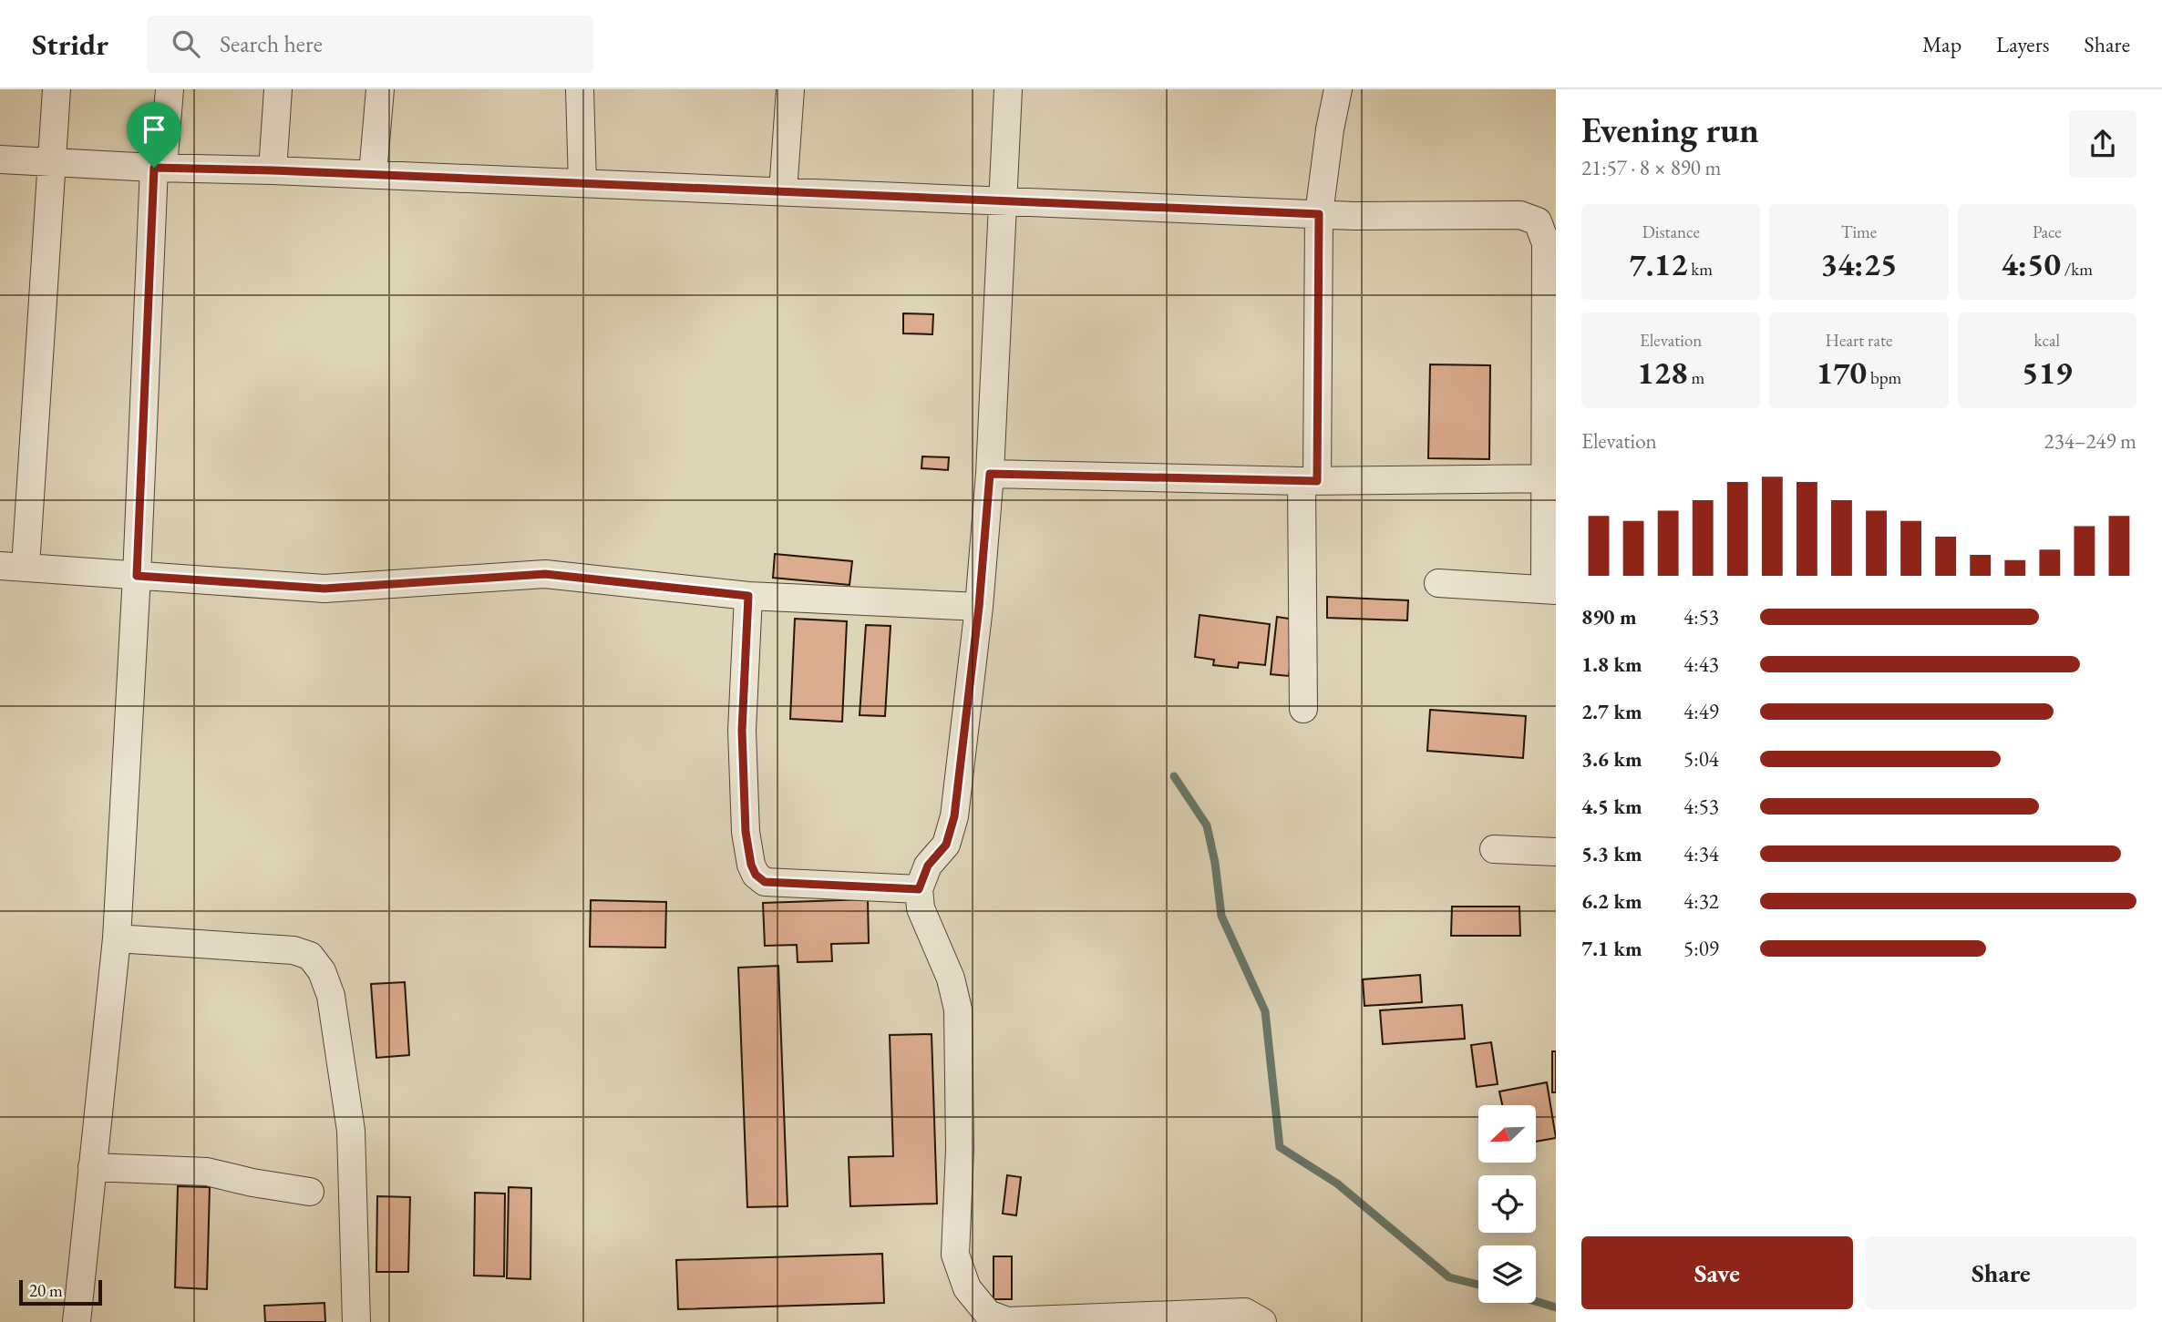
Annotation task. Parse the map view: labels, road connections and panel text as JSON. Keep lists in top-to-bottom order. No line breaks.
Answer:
{"scale_bar":"20 m","north":"bottom left","page":{"header":"Stridr","search":"Search here","nav":["Map","Layers","Share"],"heading":["Evening run","21:57 · 8 × 890 m"],"stats":[["Distance","7.12 km"],["Time","34:25"],["Pace","4:50 /km"],["Elevation","128 m"],["Heart rate","170 bpm"],["kcal","519"]],"chart":["Elevation","234–249 m"],"list":[{"name":"890 m","note":"4:53"},{"name":"1.8 km","note":"4:43"},{"name":"2.7 km","note":"4:49"},{"name":"3.6 km","note":"5:04"},{"name":"4.5 km","note":"4:53"},{"name":"5.3 km","note":"4:34"},{"name":"6.2 km","note":"4:32"},{"name":"7.1 km","note":"5:09"}],"buttons":["Save","Share"],"scale":"20 m"}}
